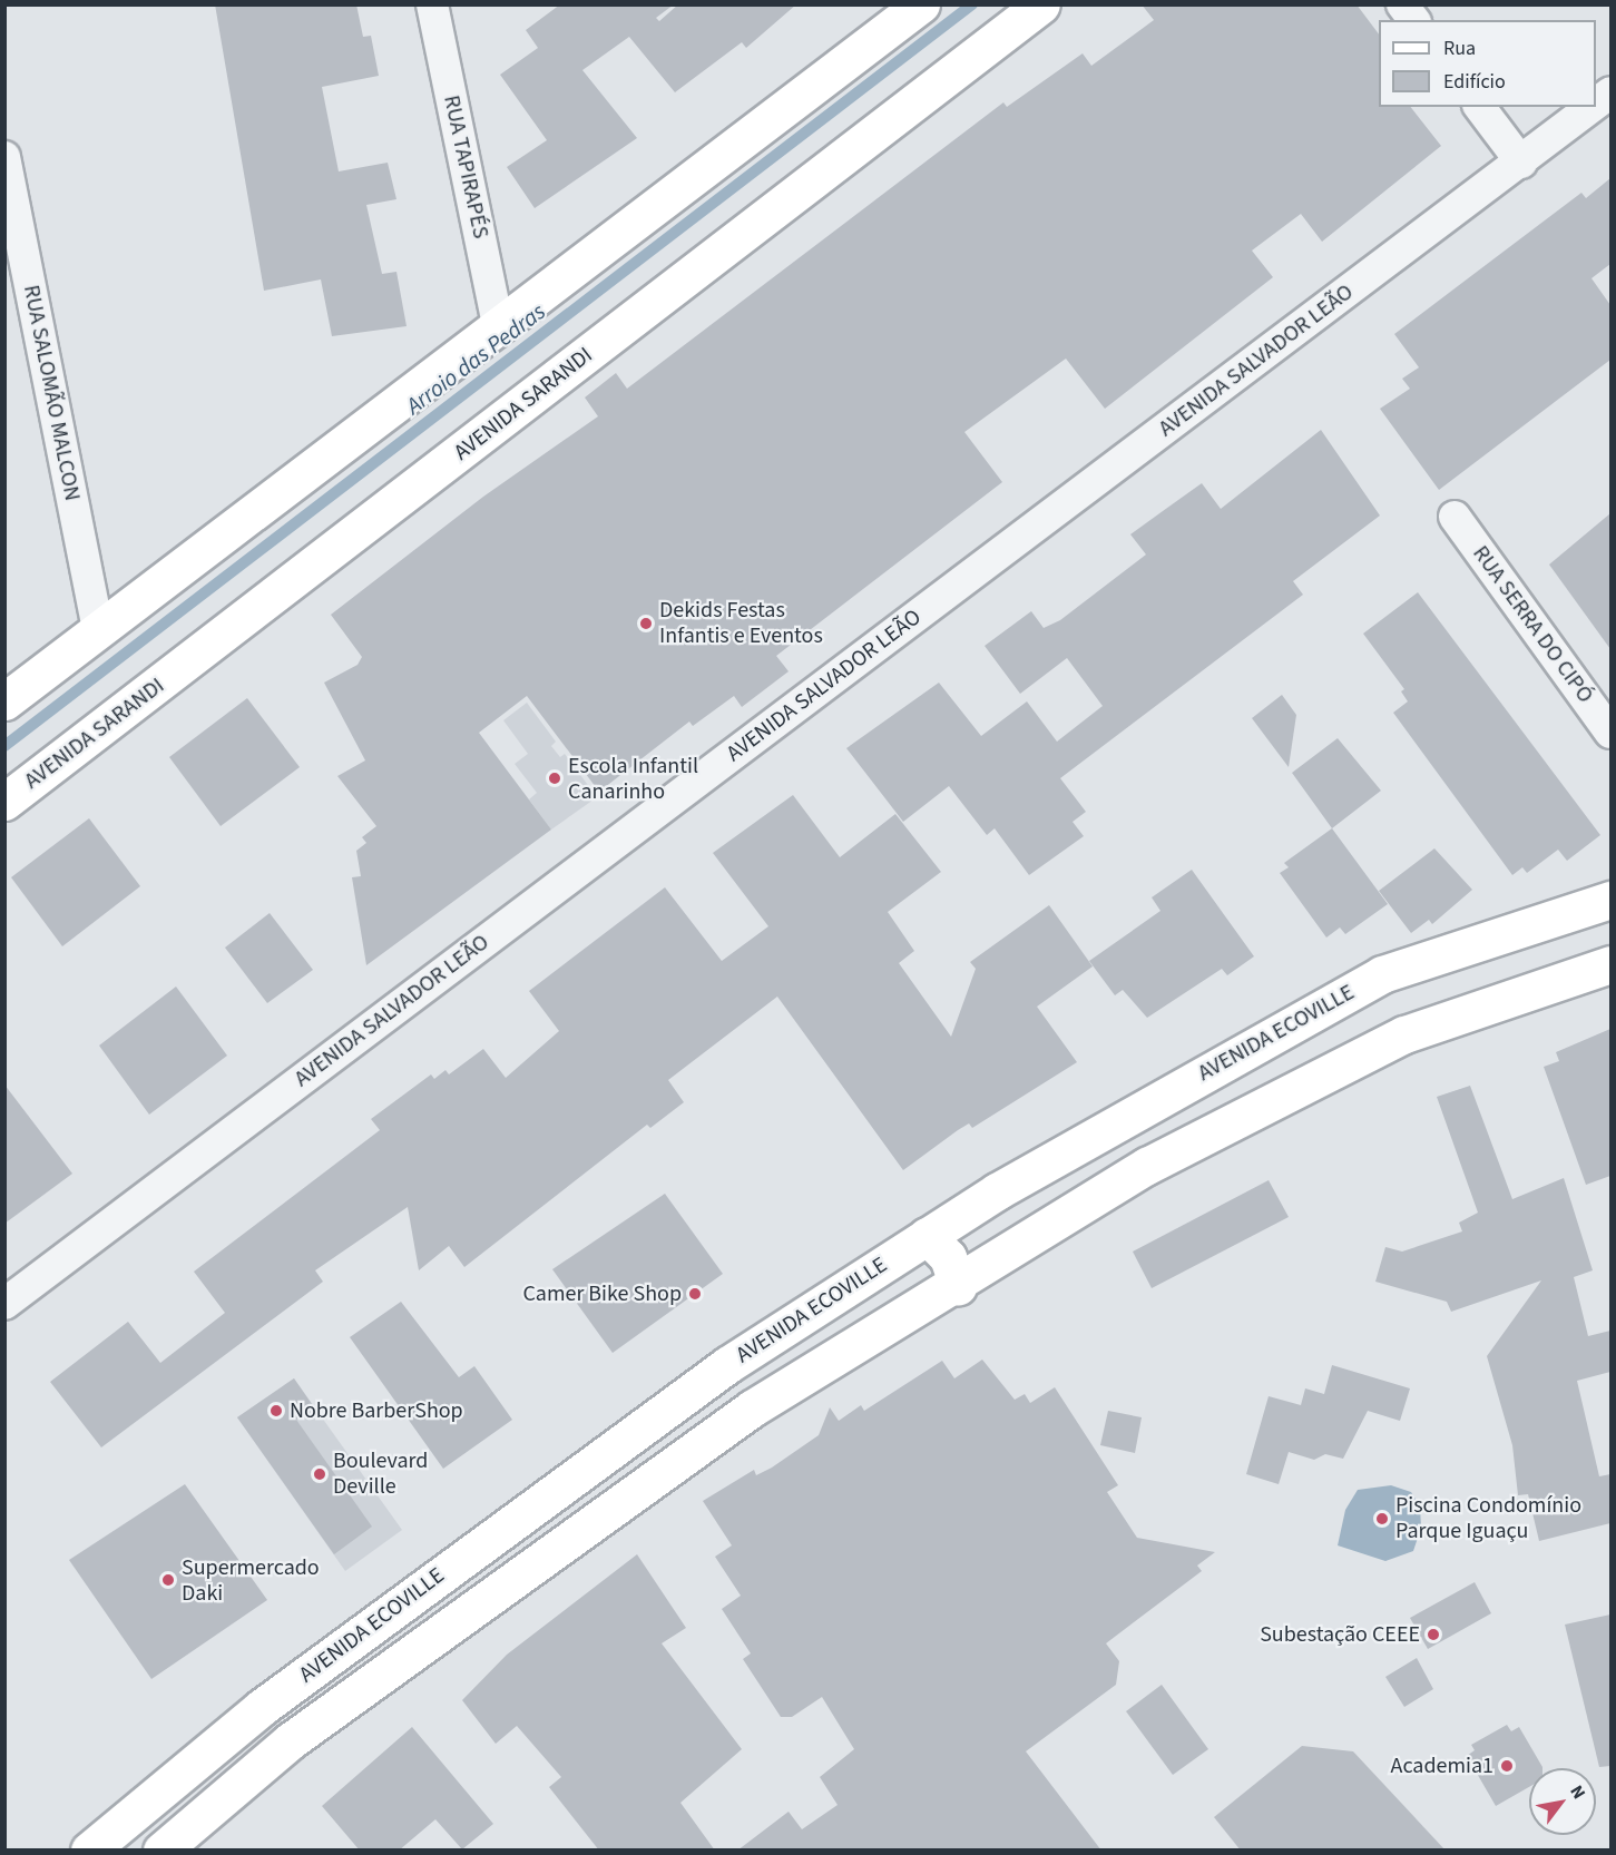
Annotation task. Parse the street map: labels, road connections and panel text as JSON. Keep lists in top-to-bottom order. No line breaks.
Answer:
{"streets":{"street":["RUA TAPIRAPÉS","AVENIDA SALVADOR LEÃO","RUA SALOMÃO MALCON","AVENIDA SARANDI","RUA SERRA DO CIPÓ","AVENIDA ECOVILLE"]},"water":["Arroio das Pedras"],"places":["Dekids Festas Infantis e Eventos","Escola Infantil Canarinho","Camer Bike Shop","Nobre BarberShop","Boulevard Deville","Piscina Condomínio Parque Iguaçu","Supermercado Daki","Subestação CEEE","Academia1"],"legend":["Rua","Edifício"],"north":"top right"}
